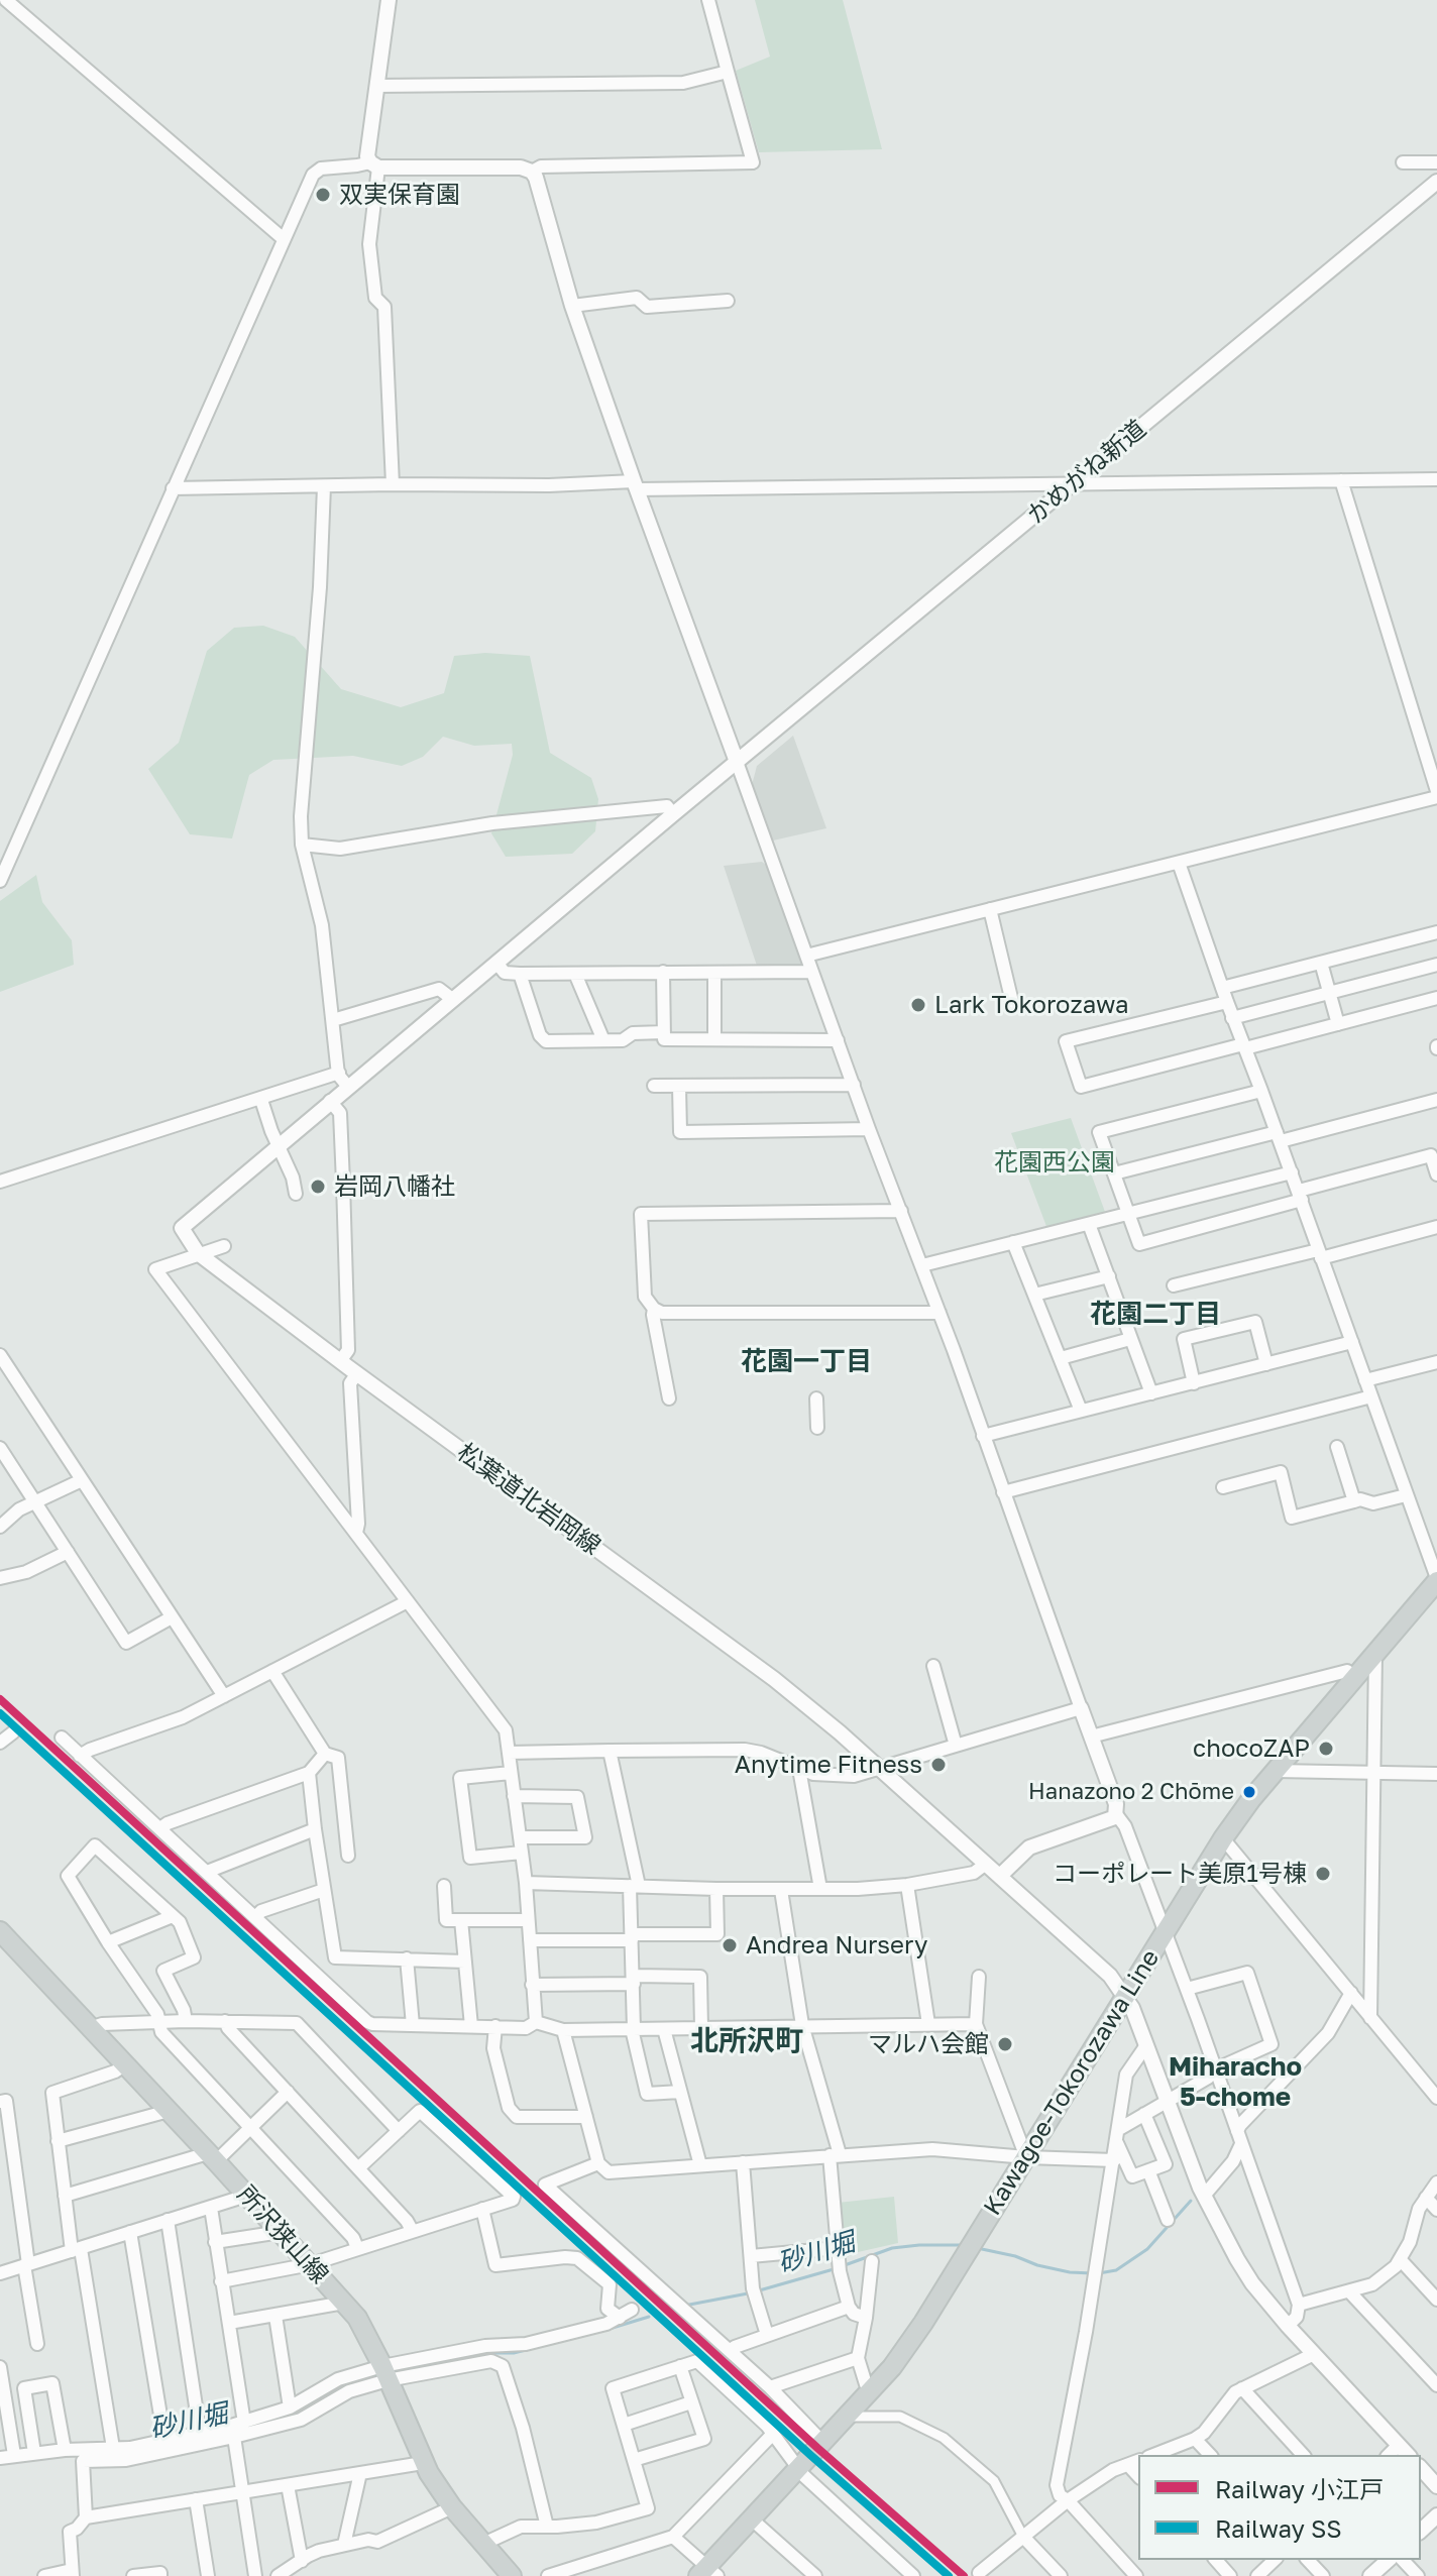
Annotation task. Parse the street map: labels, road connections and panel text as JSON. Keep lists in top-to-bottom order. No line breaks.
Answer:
{"streets":{"main road":["Kawagoe-Tokorozawa Line","所沢狭山線"],"street":["かめがね新道","松葉道北岩岡線"]},"crossings":[["かめがね新道","松葉道北岩岡線"],["松葉道北岩岡線","Kawagoe-Tokorozawa Line"]],"districts":["花園二丁目","花園一丁目","北所沢町","Miharacho 5-chome"],"water":["砂川堀"],"parks":["花園西公園"],"places":["双実保育園","Lark Tokorozawa","岩岡八幡社","chocoZAP","Anytime Fitness","Hanazono 2 Chōme","コーポレート美原1号棟","Andrea Nursery","マルハ会館"],"lines":["rail line 小江戸","rail line SS"],"legend":["Railway 小江戸","Railway SS"]}
